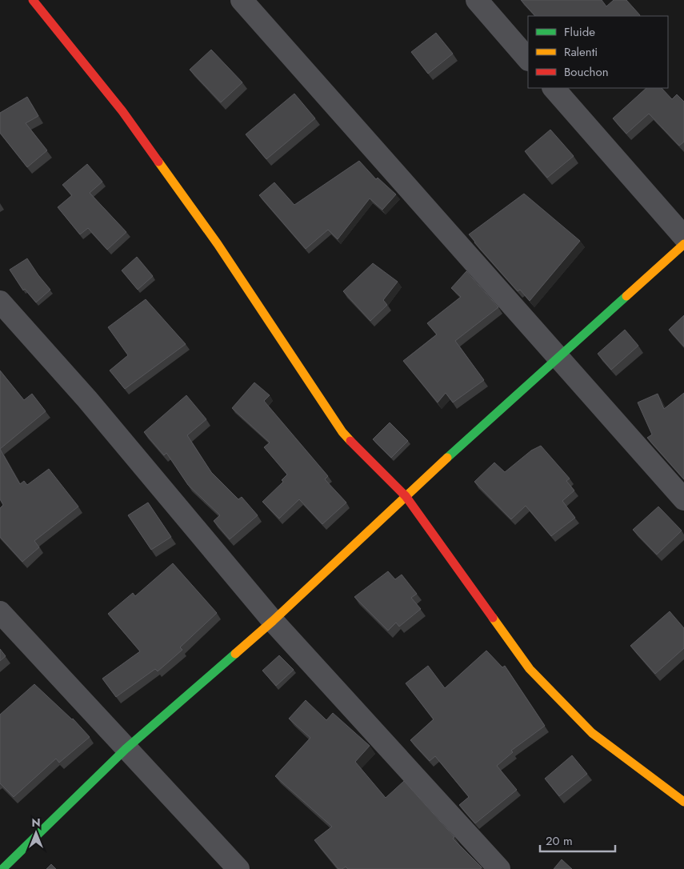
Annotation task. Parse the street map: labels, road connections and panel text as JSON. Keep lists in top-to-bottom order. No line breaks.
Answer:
{"legend":["Fluide","Ralenti","Bouchon"],"scale_bar":"20 m","north":"top"}
